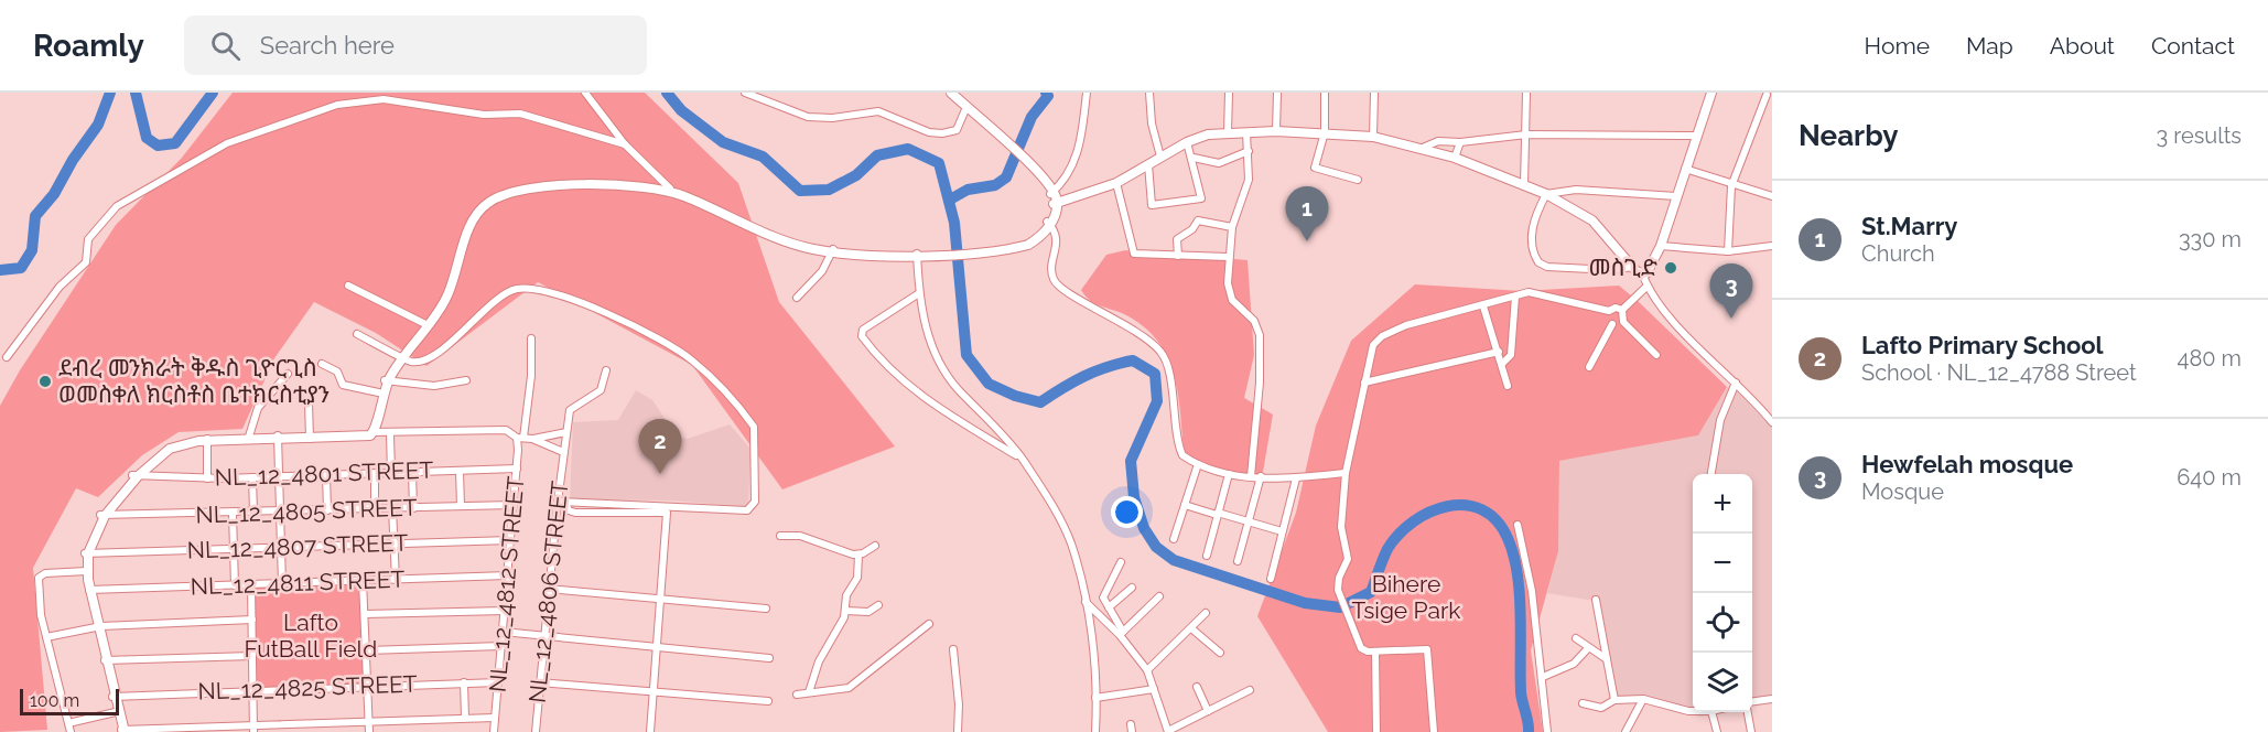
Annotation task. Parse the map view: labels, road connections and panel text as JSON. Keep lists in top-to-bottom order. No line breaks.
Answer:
{"streets":{"street":["NL_12_4801 STREET","NL_12_4805 STREET","NL_12_4807 STREET","NL_12_4811 STREET","NL_12_4812 STREET","NL_12_4806 STREET","NL_12_4825 STREET"]},"crossings":[["NL_12_4801 STREET","NL_12_4812 STREET"],["NL_12_4805 STREET","NL_12_4812 STREET"],["NL_12_4807 STREET","NL_12_4812 STREET"],["NL_12_4811 STREET","NL_12_4812 STREET"],["NL_12_4812 STREET","NL_12_4825 STREET"]],"parks":["Bihere Tsige Park","Lafto FutBall Field"],"places":["መስጊድ","ደብረ መንክራት ቅዱስ ጊዮርጊስ ወመስቀለ ክርስቶስ ቤተክርስቲያን"],"scale_bar":"100 m","page":{"header":"Roamly","search":"Search here","nav":["Home","Map","About","Contact"],"heading":["Nearby","3 results"],"list":[{"mark":"1","name":"St.Marry","note":"Church","value":"330 m"},{"mark":"2","name":"Lafto Primary School","note":"School · NL_12_4788 Street","value":"480 m"},{"mark":"3","name":"Hewfelah mosque","note":"Mosque","value":"640 m"}],"pins":["1","3","2"],"map_buttons":["+","−"],"scale":"100 m"}}
